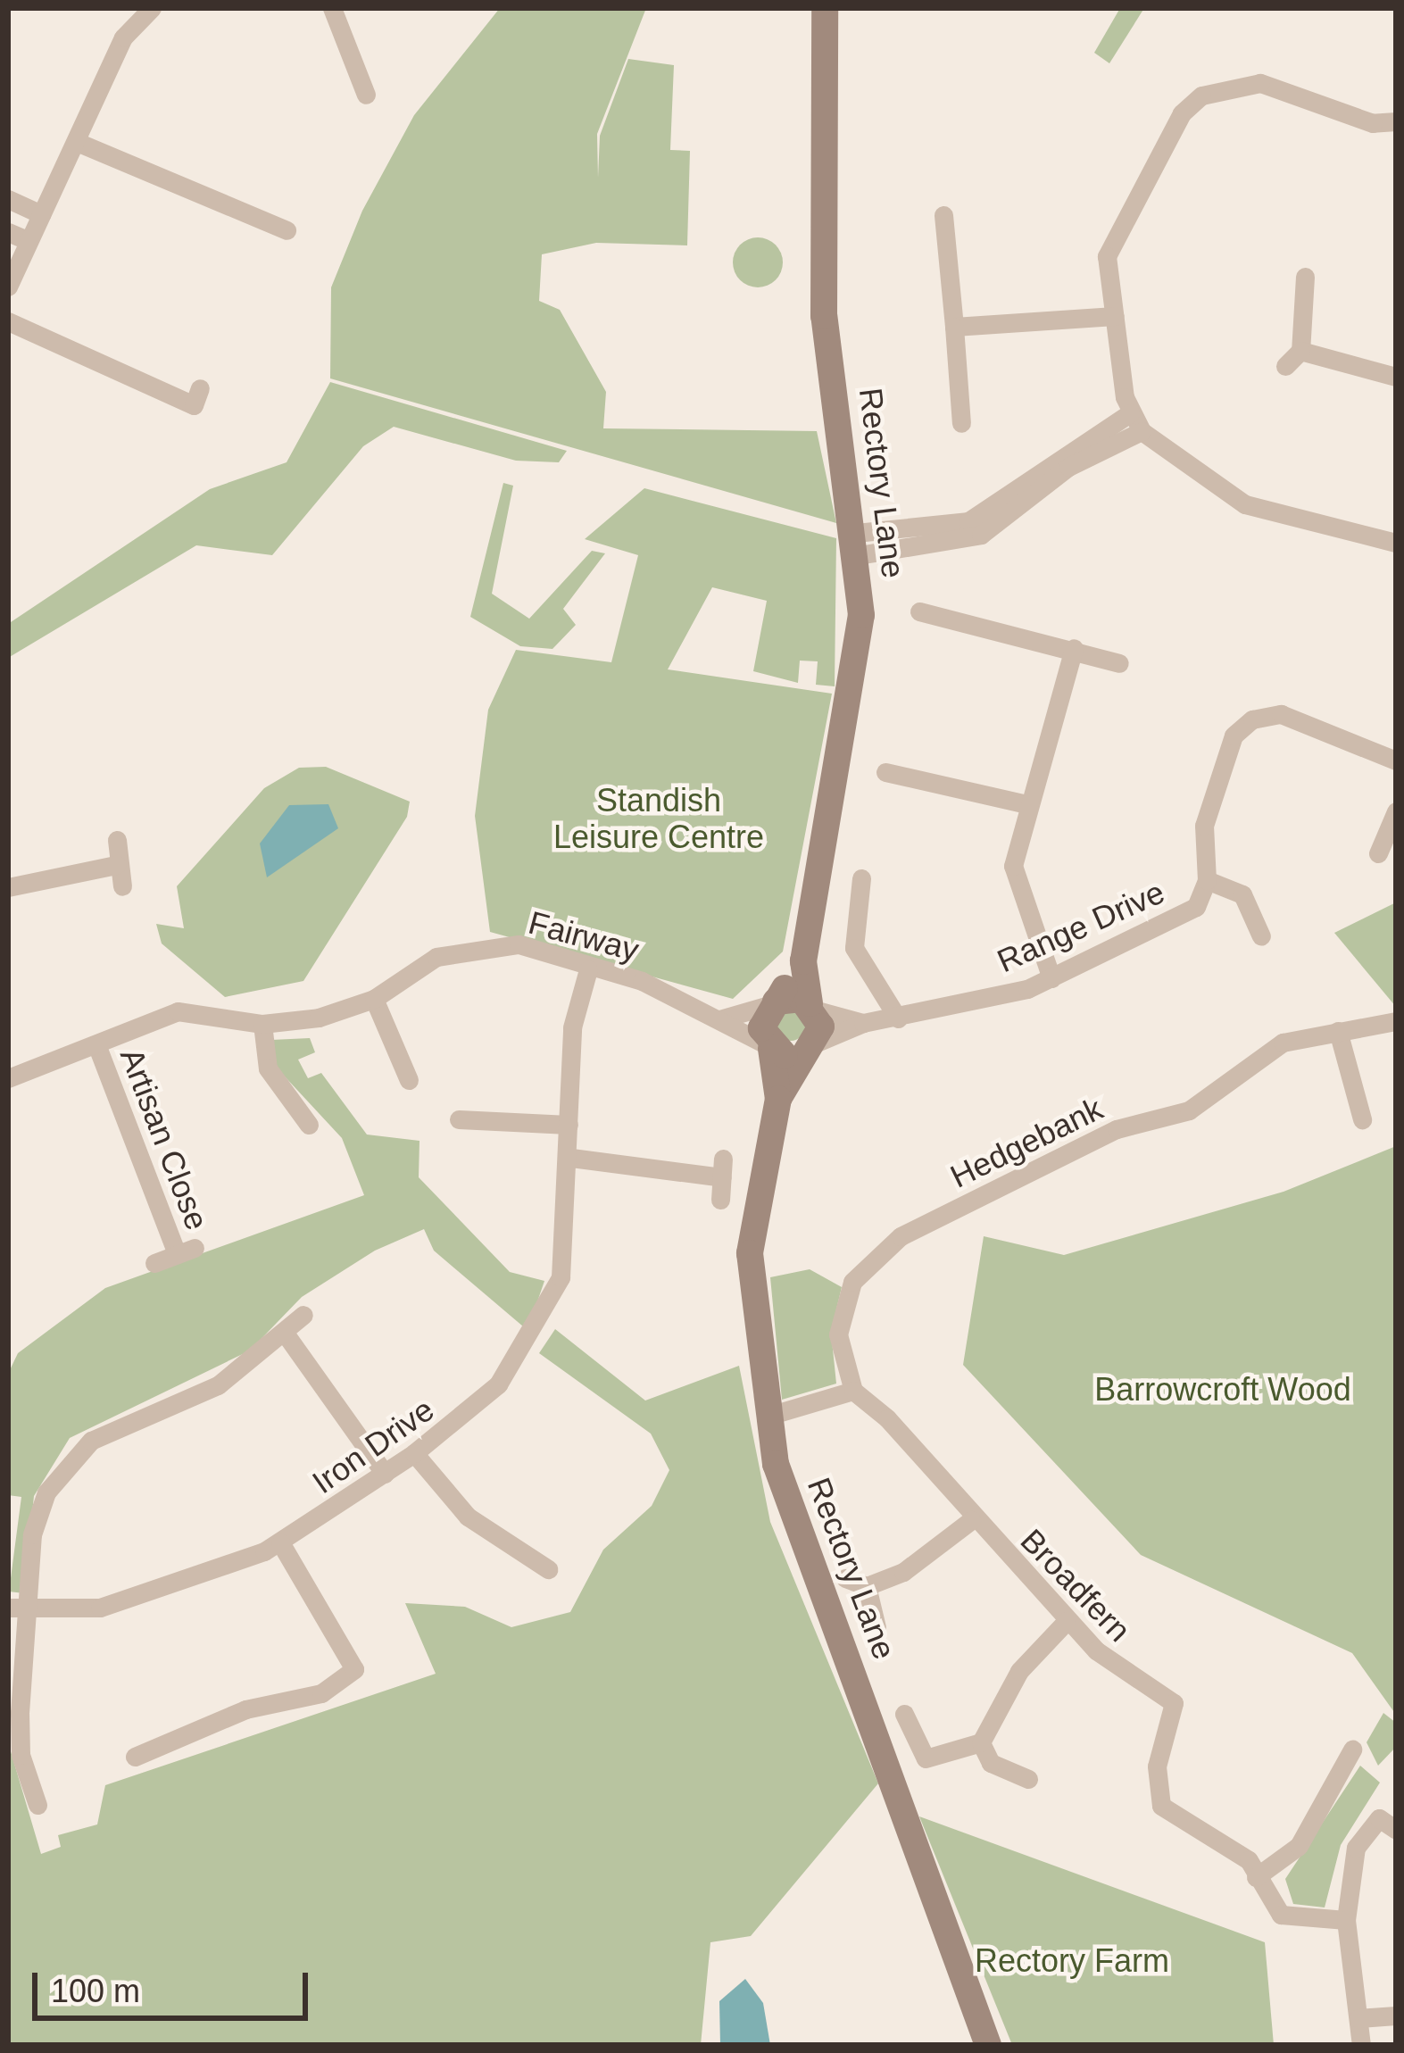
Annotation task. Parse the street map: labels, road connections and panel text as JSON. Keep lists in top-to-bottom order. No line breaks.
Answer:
{"streets":{"main road":["Rectory Lane"],"street":["Range Drive","Fairway","Artisan Close","Hedgebank","Iron Drive","Broadfern"]},"crossings":[["Rectory Lane","Range Drive"],["Rectory Lane","Fairway"],["Fairway","Artisan Close"],["Fairway","Iron Drive"],["Hedgebank","Broadfern"]],"parks":["Standish Leisure Centre","Barrowcroft Wood","Rectory Farm"],"scale_bar":"100 m"}
